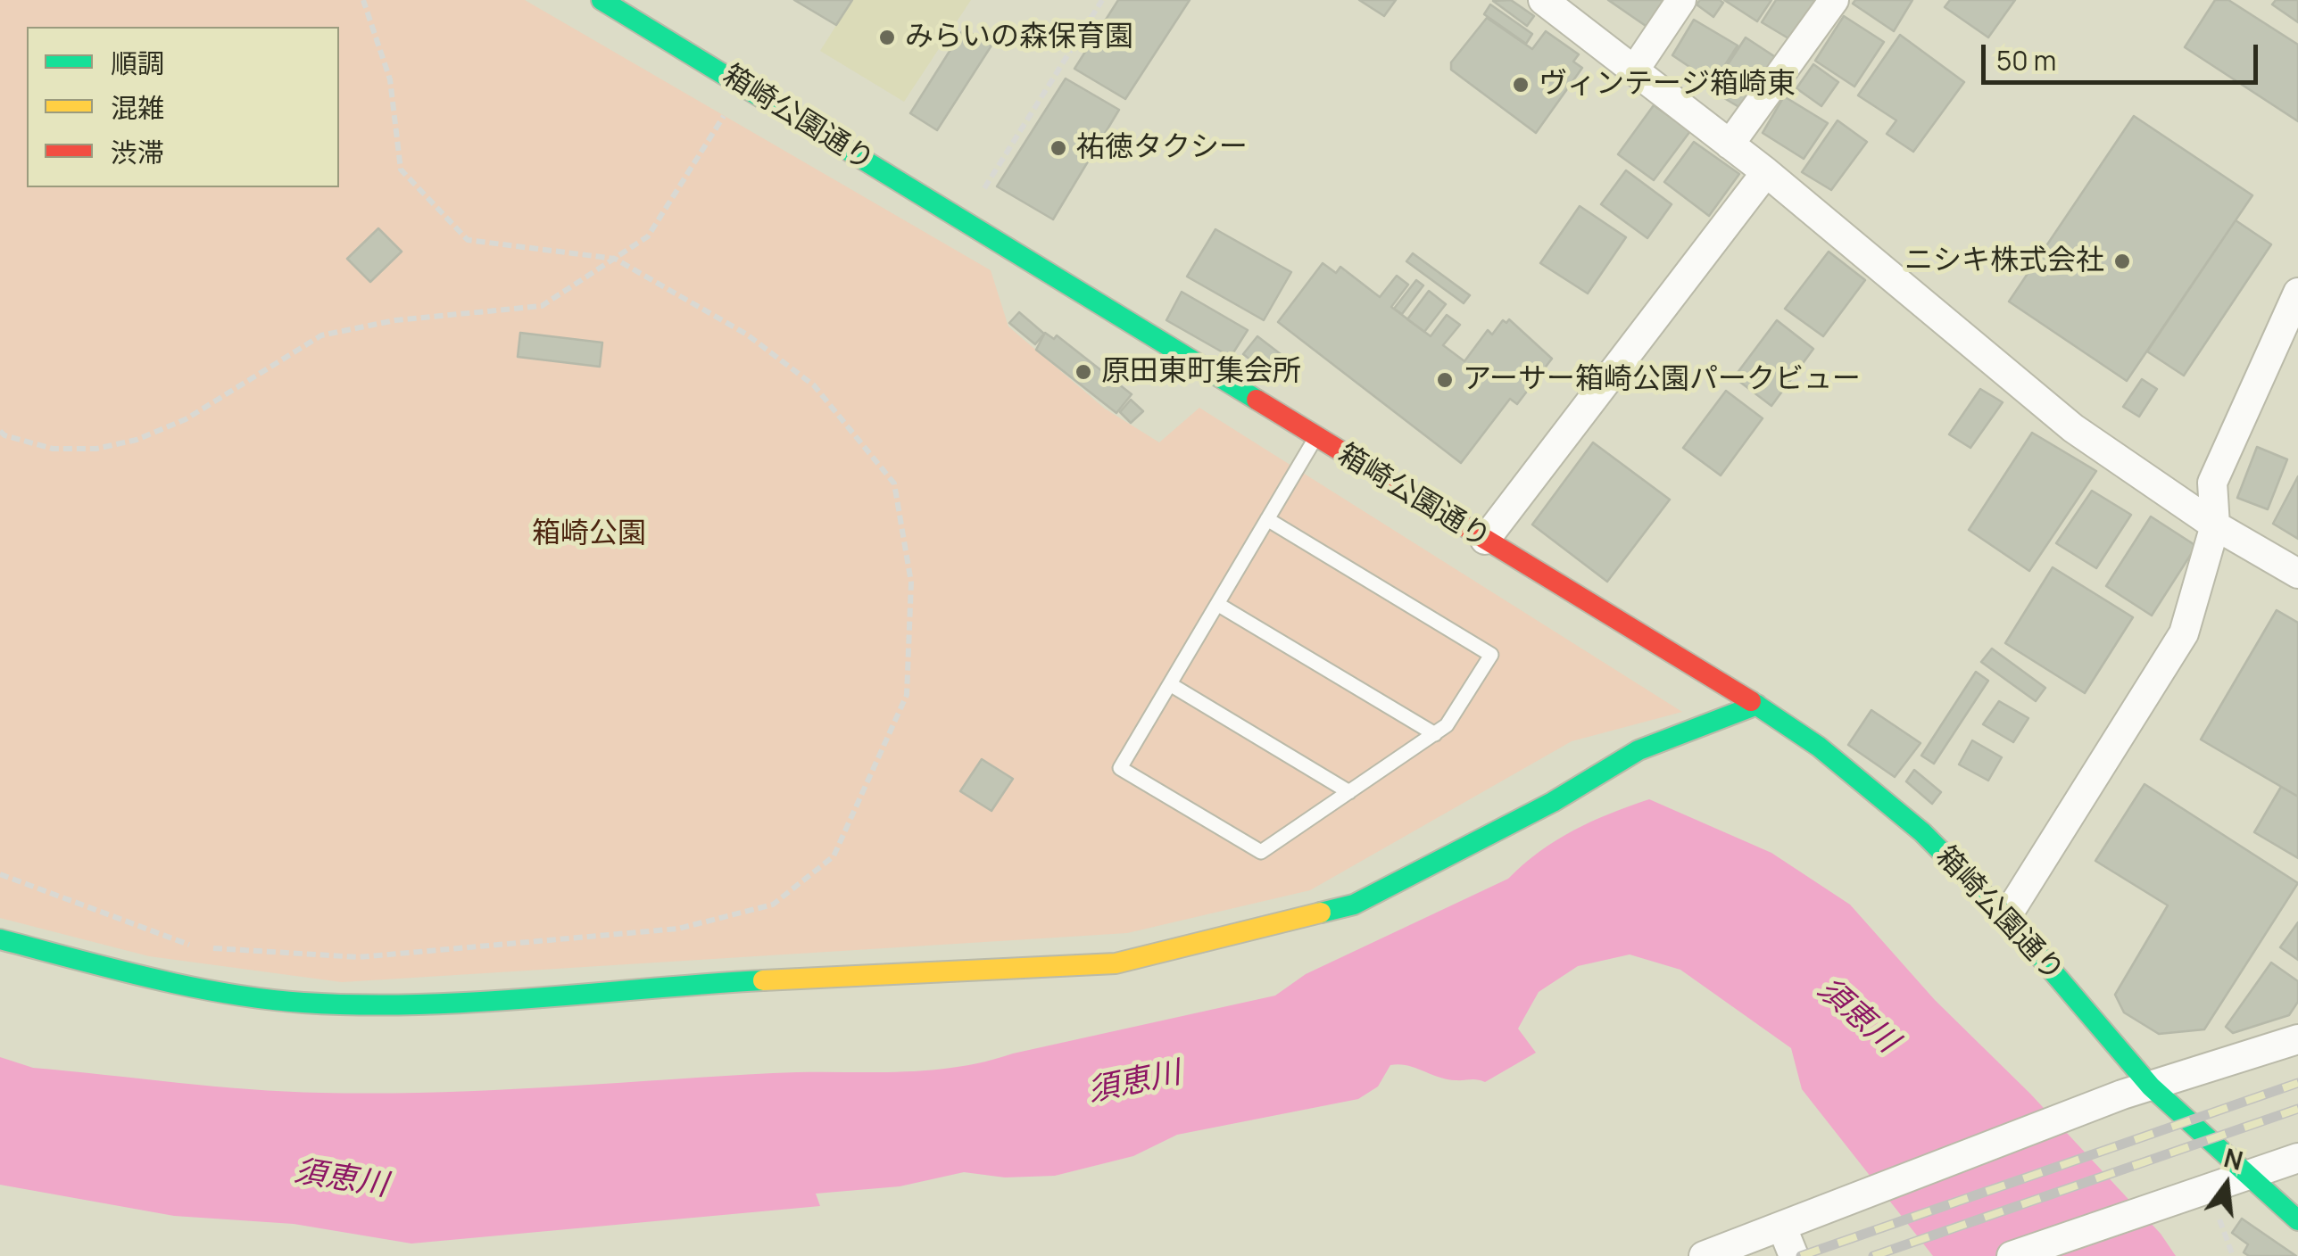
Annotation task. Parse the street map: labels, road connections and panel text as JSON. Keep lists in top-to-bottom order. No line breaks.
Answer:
{"streets":{"street":["箱崎公園通り"]},"water":["須恵川"],"parks":["箱崎公園"],"places":["みらいの森保育園","ヴィンテージ箱崎東","祐徳タクシー","ニシキ株式会社","原田東町集会所","アーサー箱崎公園パークビュー"],"legend":["順調","混雑","渋滞"],"scale_bar":"50 m","north":"top"}
